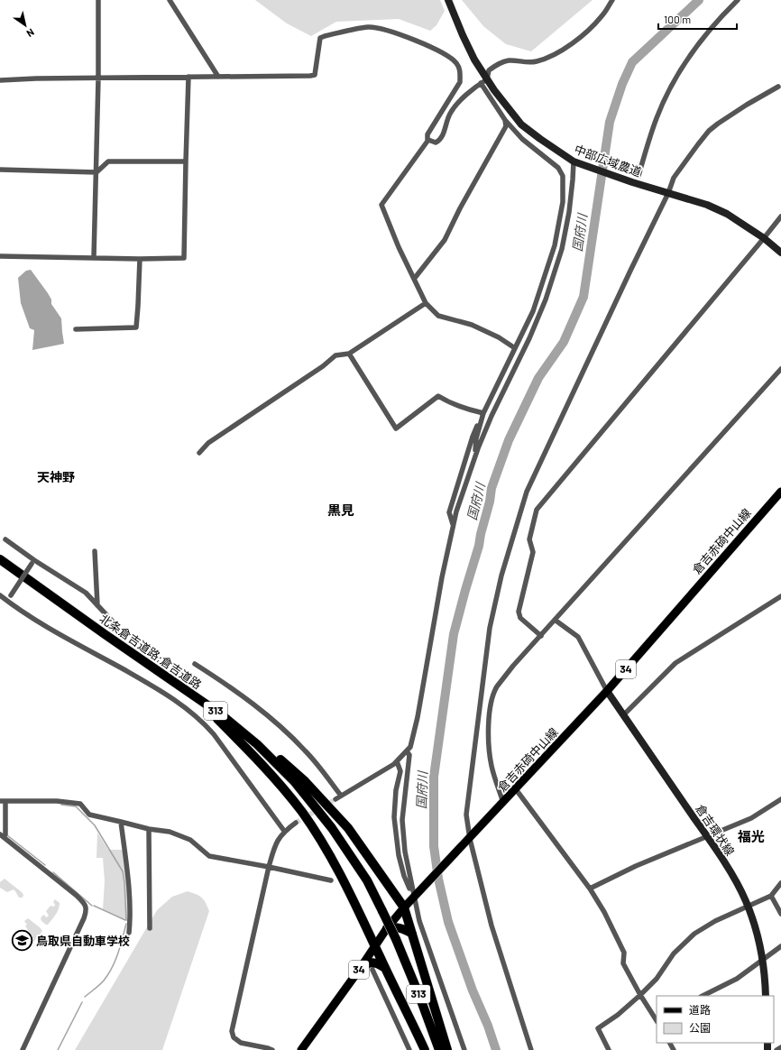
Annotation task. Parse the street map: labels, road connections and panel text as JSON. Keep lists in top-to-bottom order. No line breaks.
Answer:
{"streets":{"highway":["北条倉吉道路;倉吉道路","313"],"main road":["倉吉赤碕中山線","34"],"street":["中部広域農道","倉吉環状線"]},"crossings":[["倉吉赤碕中山線","倉吉環状線"]],"districts":["天神野","黒見","福光"],"water":["国府川"],"places":{"school or university":["鳥取県自動車学校"]},"legend":["道路","公園"],"scale_bar":"100 m","north":"bottom right"}
